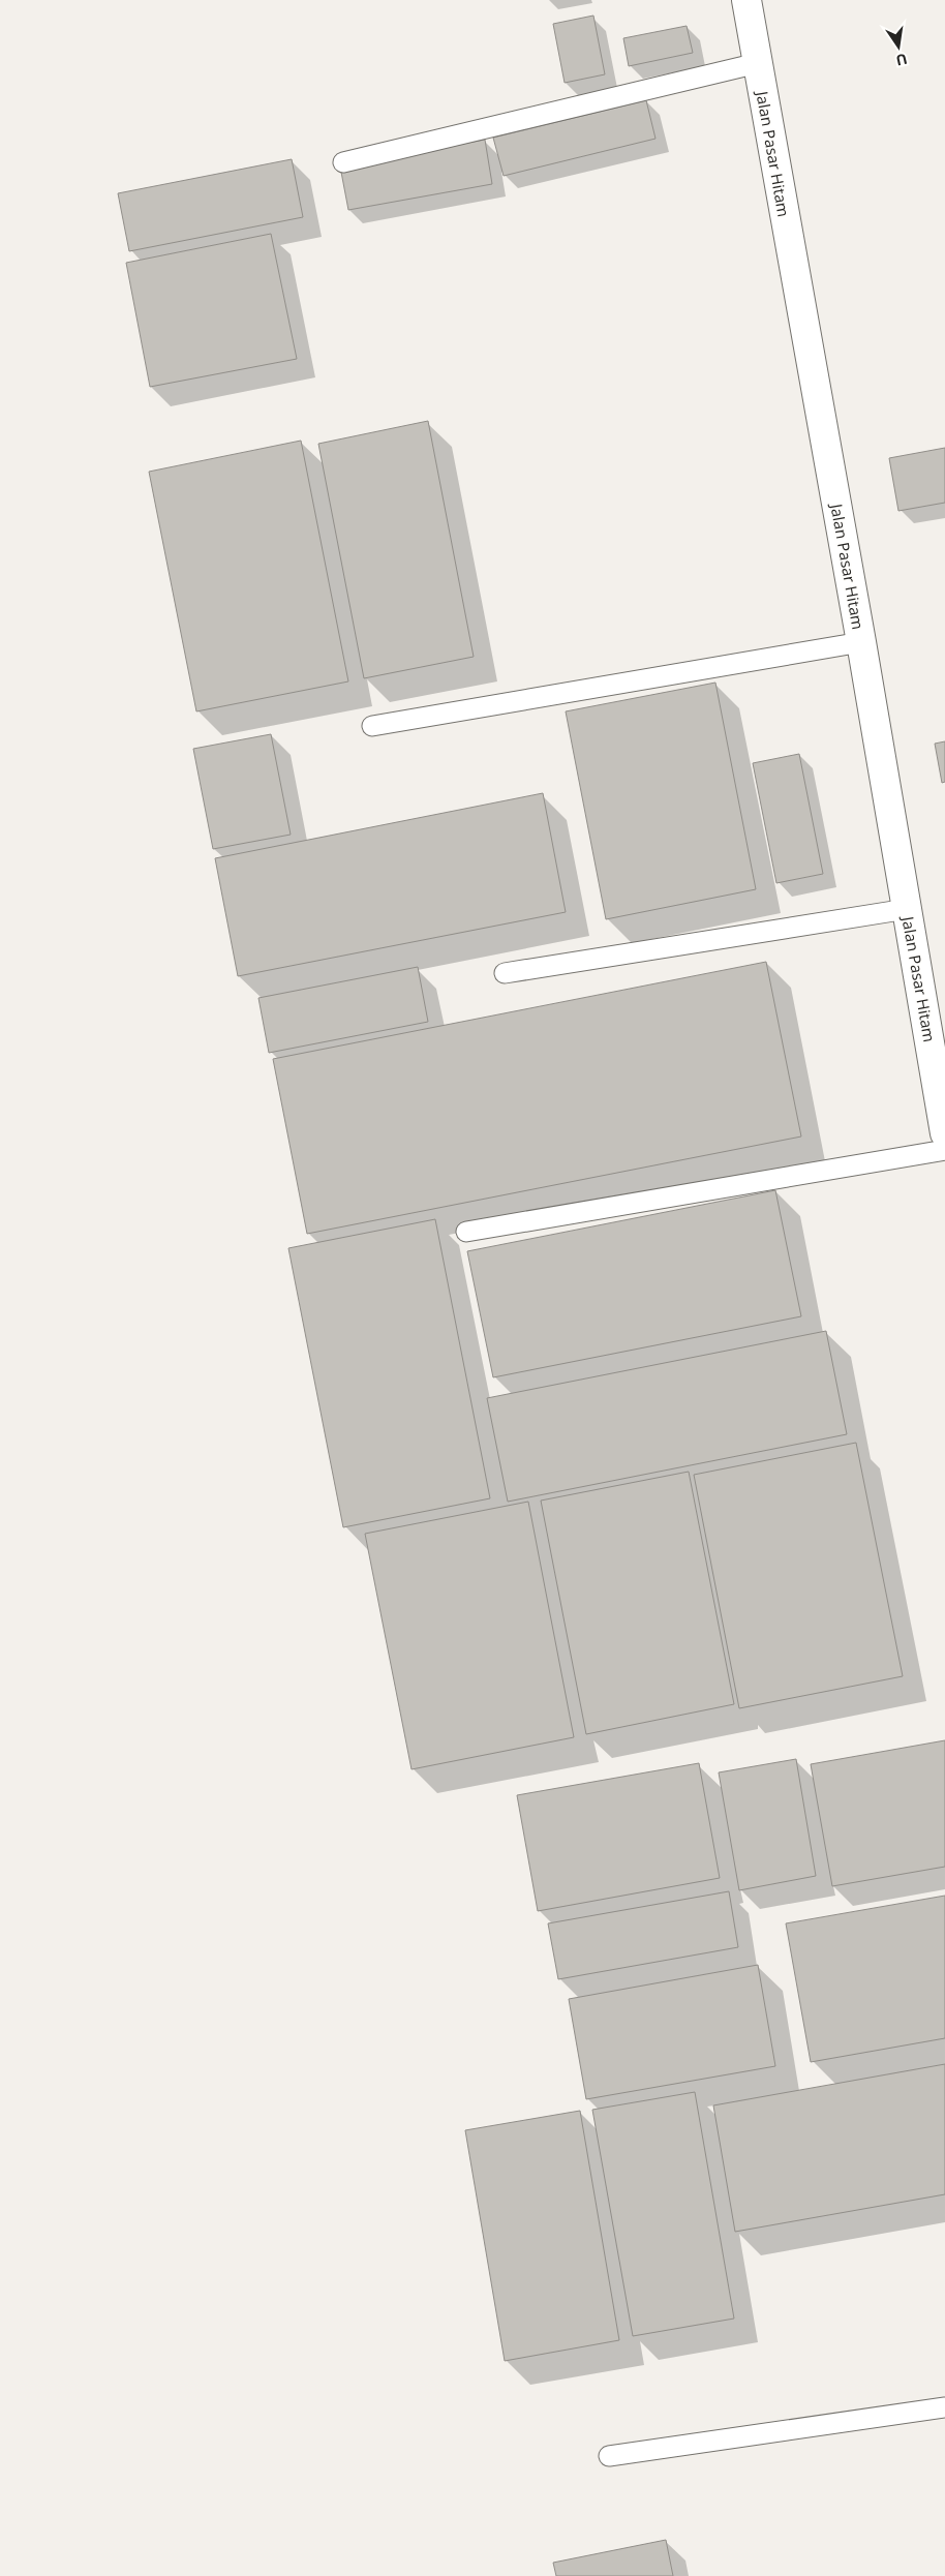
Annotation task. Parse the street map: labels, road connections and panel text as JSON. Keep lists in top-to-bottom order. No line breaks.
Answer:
{"streets":{"main road":["Jalan Pasar Hitam"]},"north":"bottom"}
